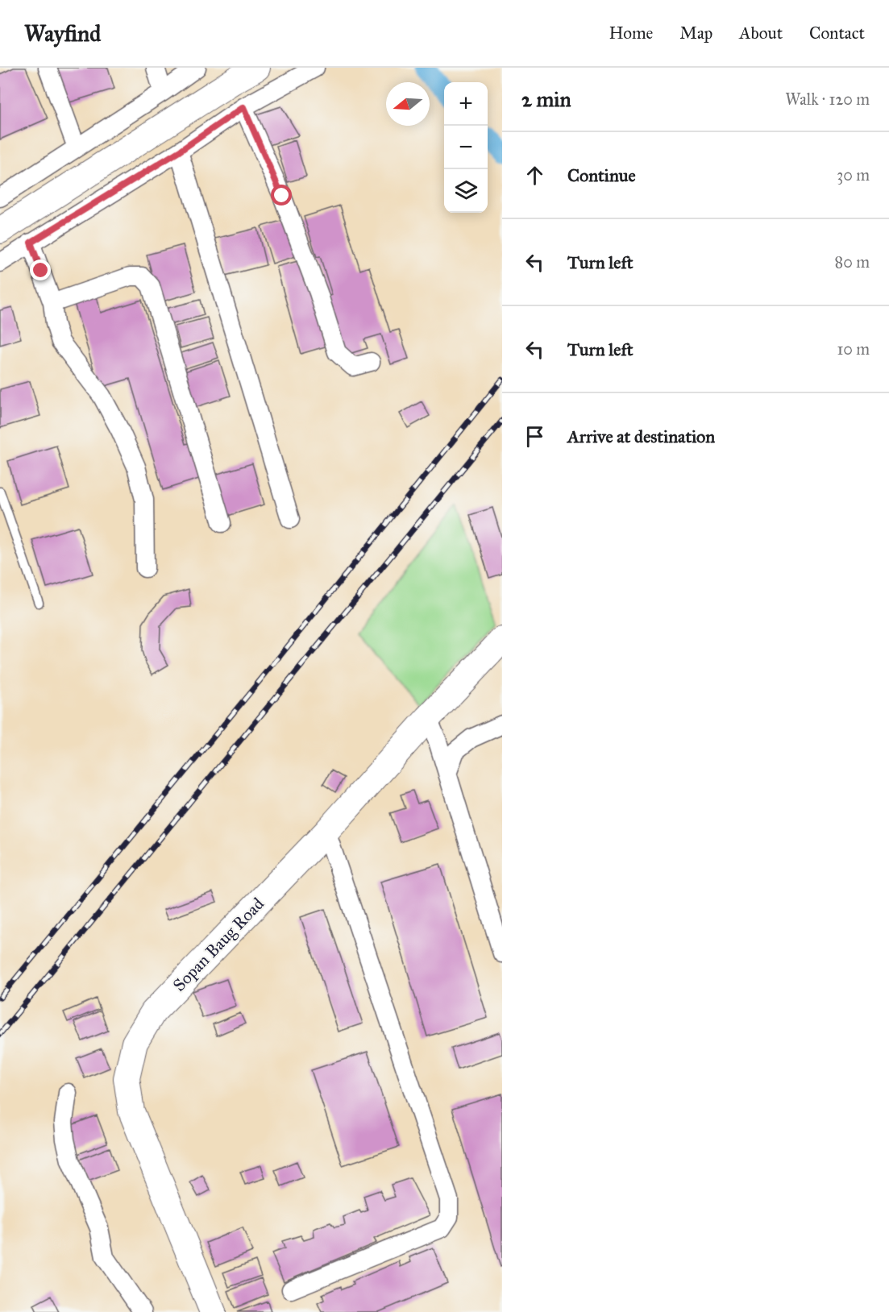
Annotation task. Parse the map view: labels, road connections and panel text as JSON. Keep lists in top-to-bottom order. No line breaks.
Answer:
{"streets":{"street":["Sopan Baug Road"]},"north":"left","page":{"header":"Wayfind","nav":["Home","Map","About","Contact"],"heading":["2 min","Walk · 120 m"],"map_buttons":["+","−"],"list":[["Continue","30 m"],["Turn left","80 m"],["Turn left","10 m"],"Arrive at destination"]}}
